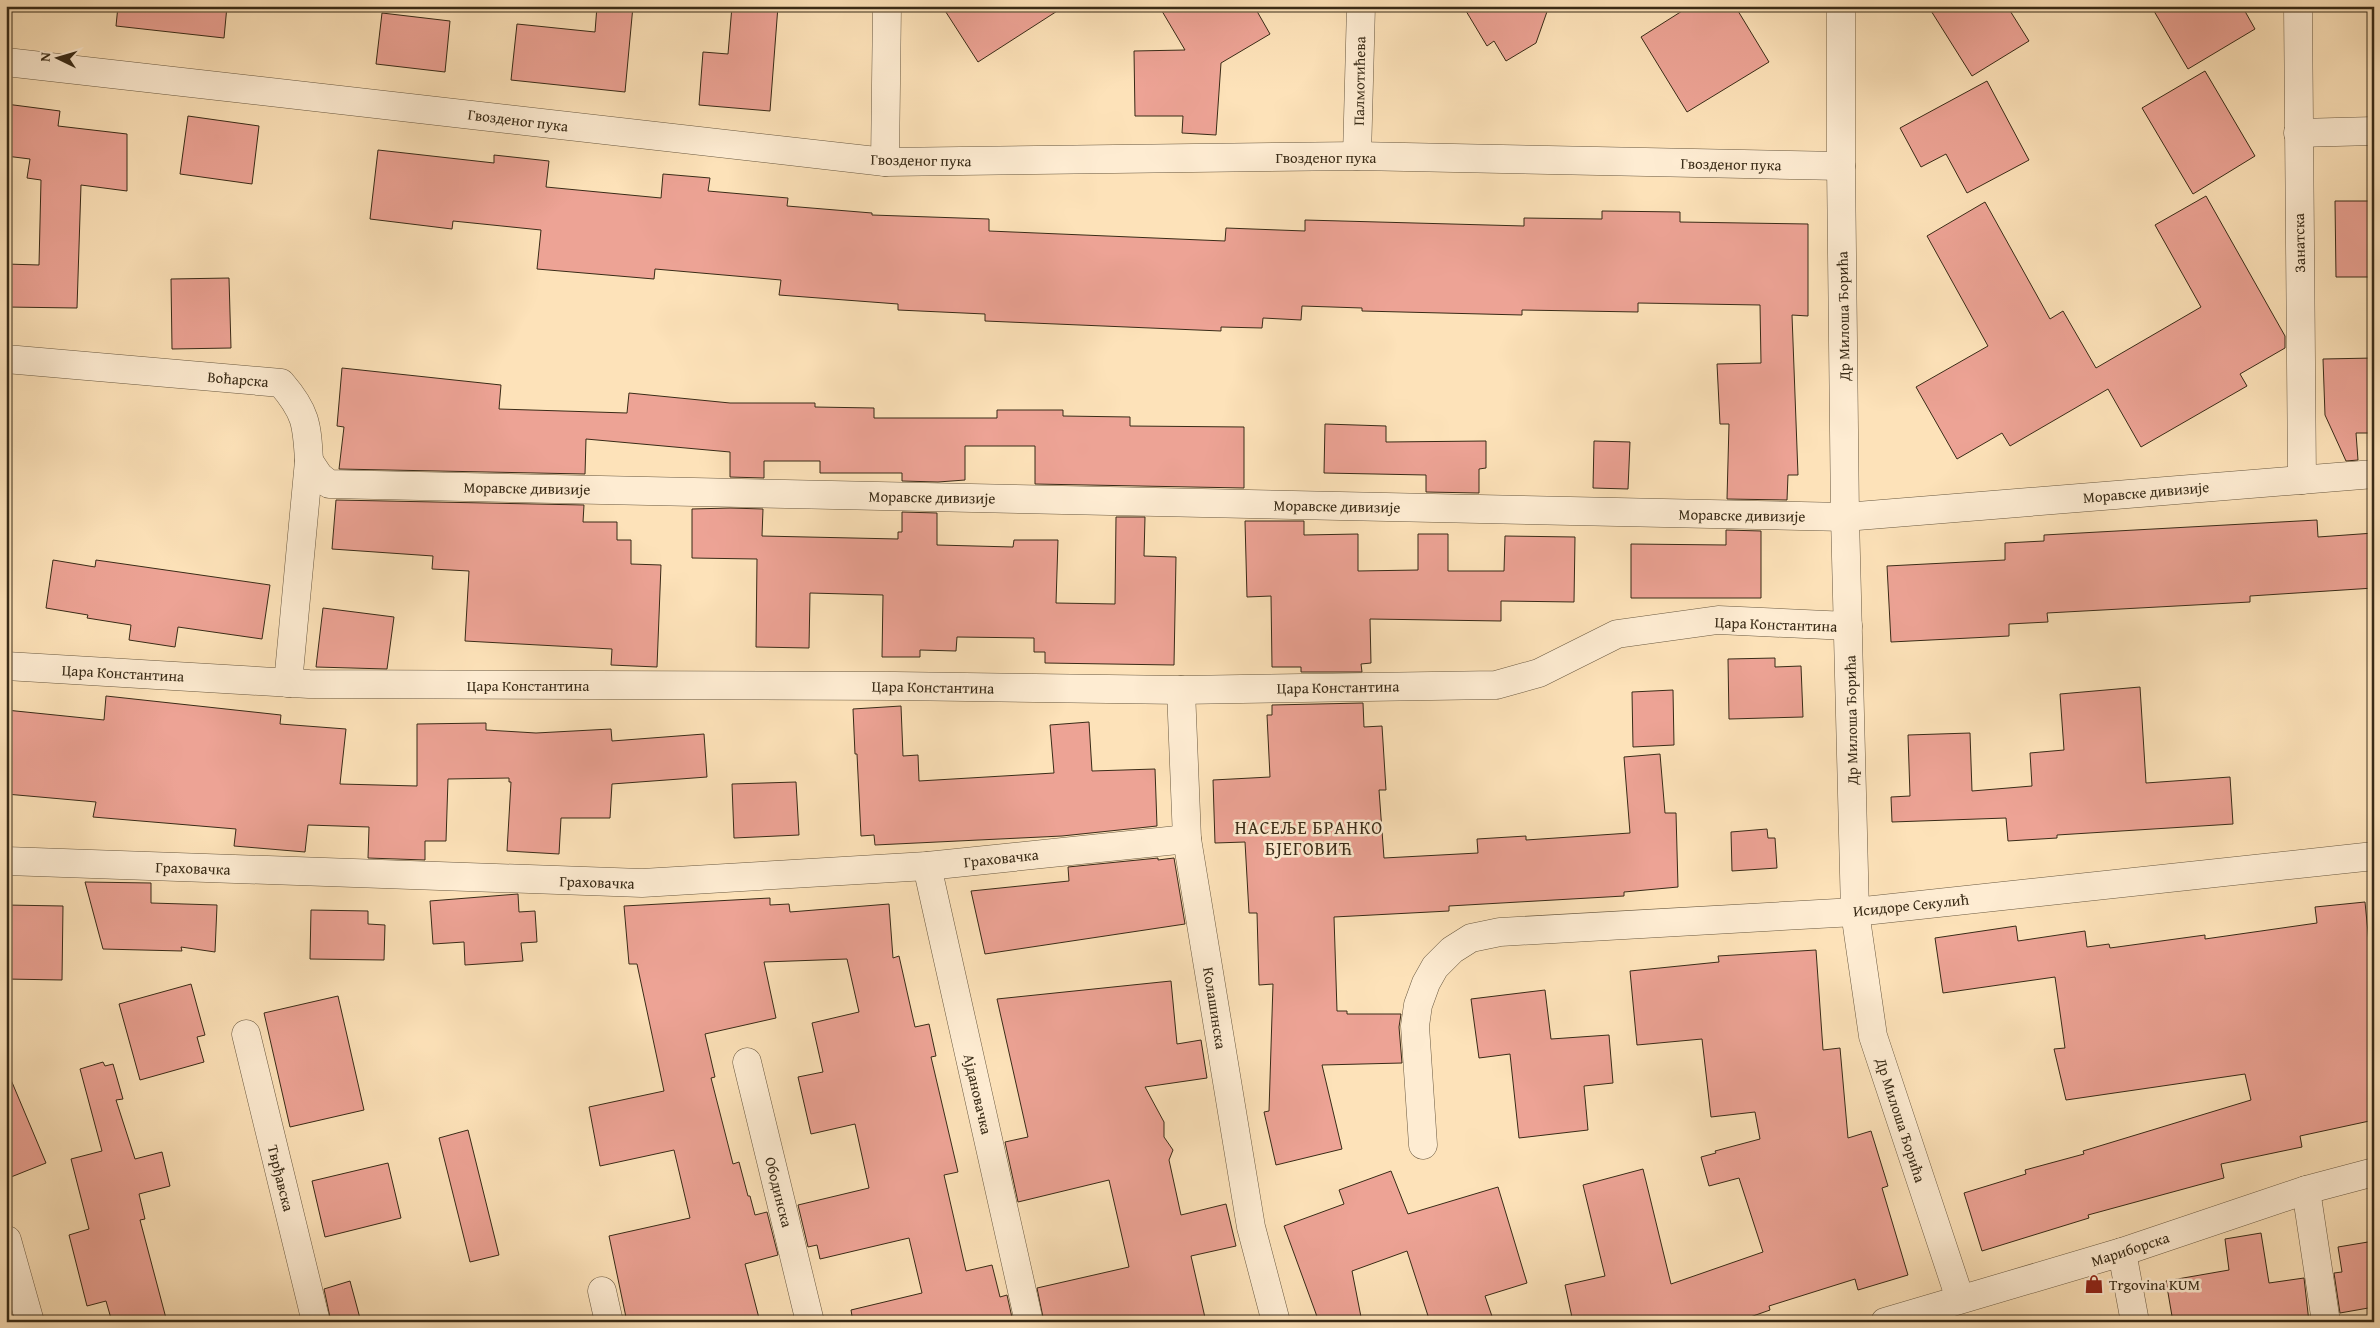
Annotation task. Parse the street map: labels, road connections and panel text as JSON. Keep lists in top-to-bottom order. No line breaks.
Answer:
{"streets":{"street":["Палмотићева","Гвозденог пука","Занатска","Др Милоша Ђорића","Воћарска","Моравске дивизије","Цара Константина","Граховачка","Исидоре Секулић","Колашинска","Ајдановачка","Тврђавска","Ободинска","Мариборска"]},"crossings":[["Палмотићева","Гвозденог пука"],["Гвозденог пука","Др Милоша Ђорића"],["Занатска","Моравске дивизије"],["Др Милоша Ђорића","Моравске дивизије"],["Др Милоша Ђорића","Цара Константина"],["Др Милоша Ђорића","Исидоре Секулић"],["Др Милоша Ђорића","Мариборска"],["Воћарска","Моравске дивизије"],["Воћарска","Цара Константина"],["Цара Константина","Колашинска"],["Граховачка","Колашинска"],["Граховачка","Ајдановачка"]],"districts":["НАСЕЉЕ БРАНКО БЈЕГОВИЋ"],"places":{"shop":["Trgovina KUM"]},"north":"left"}
